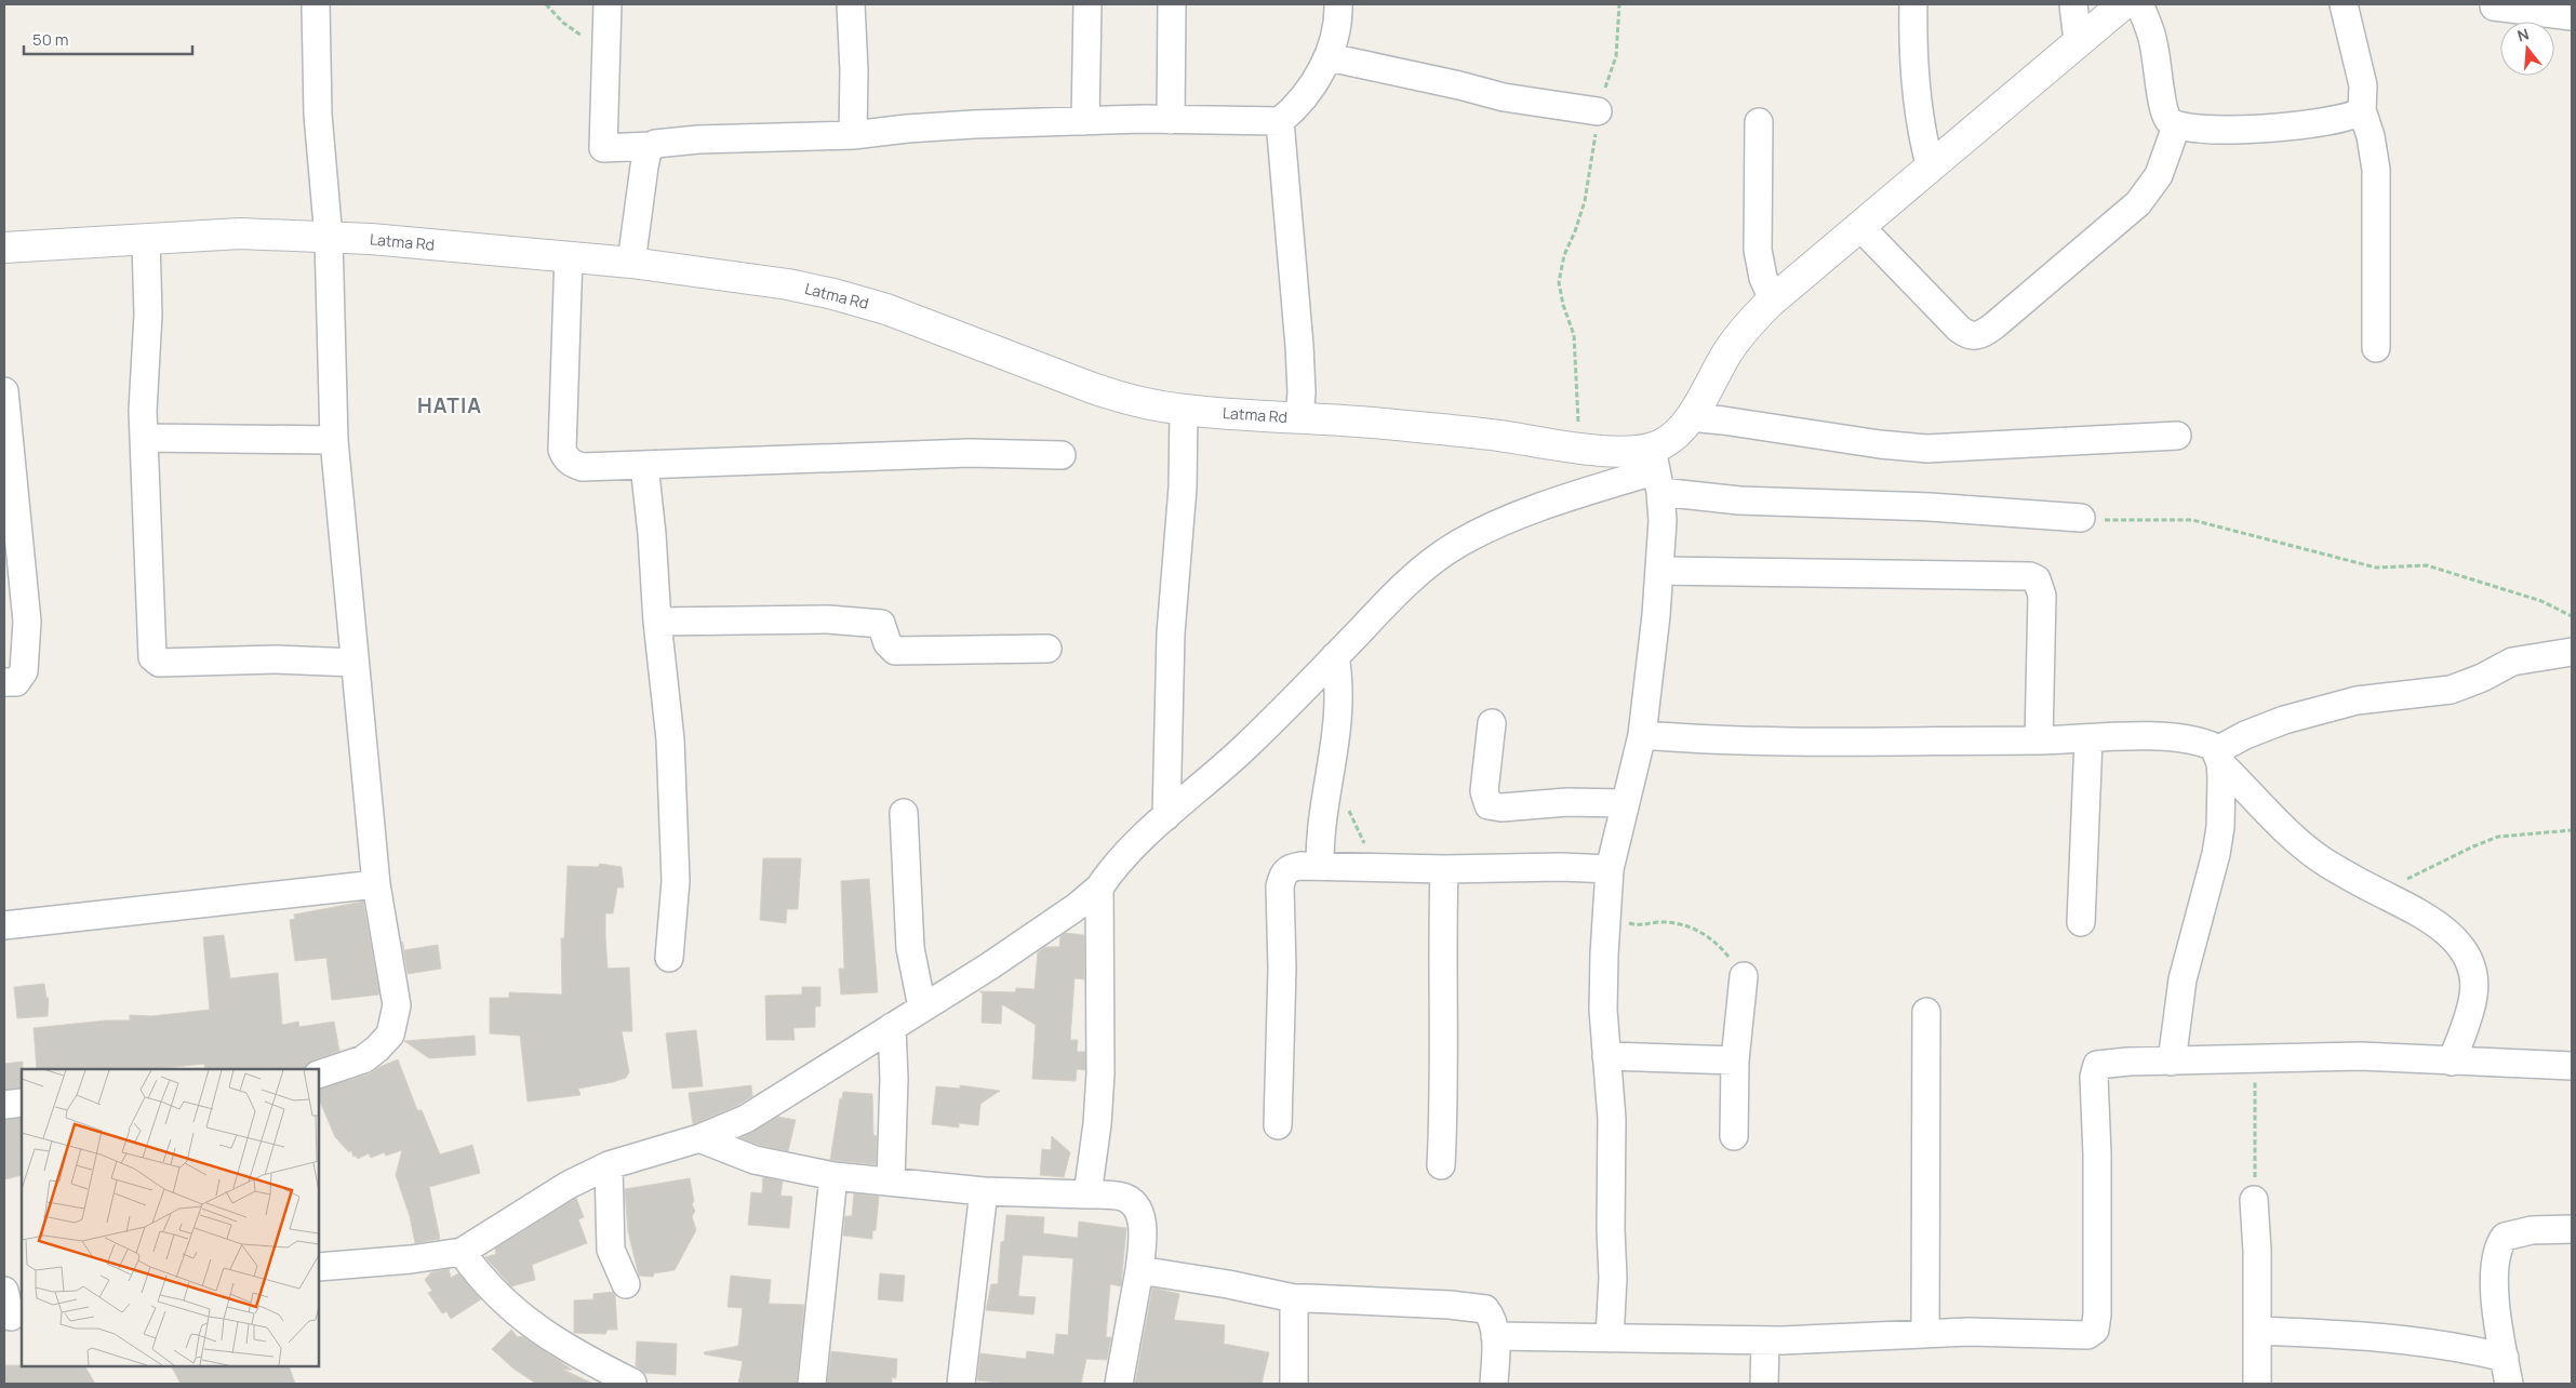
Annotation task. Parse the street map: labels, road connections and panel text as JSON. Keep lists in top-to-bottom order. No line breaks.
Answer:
{"streets":{"street":["Latma Rd"]},"districts":["HATIA"],"scale_bar":"50 m","north":"top"}
